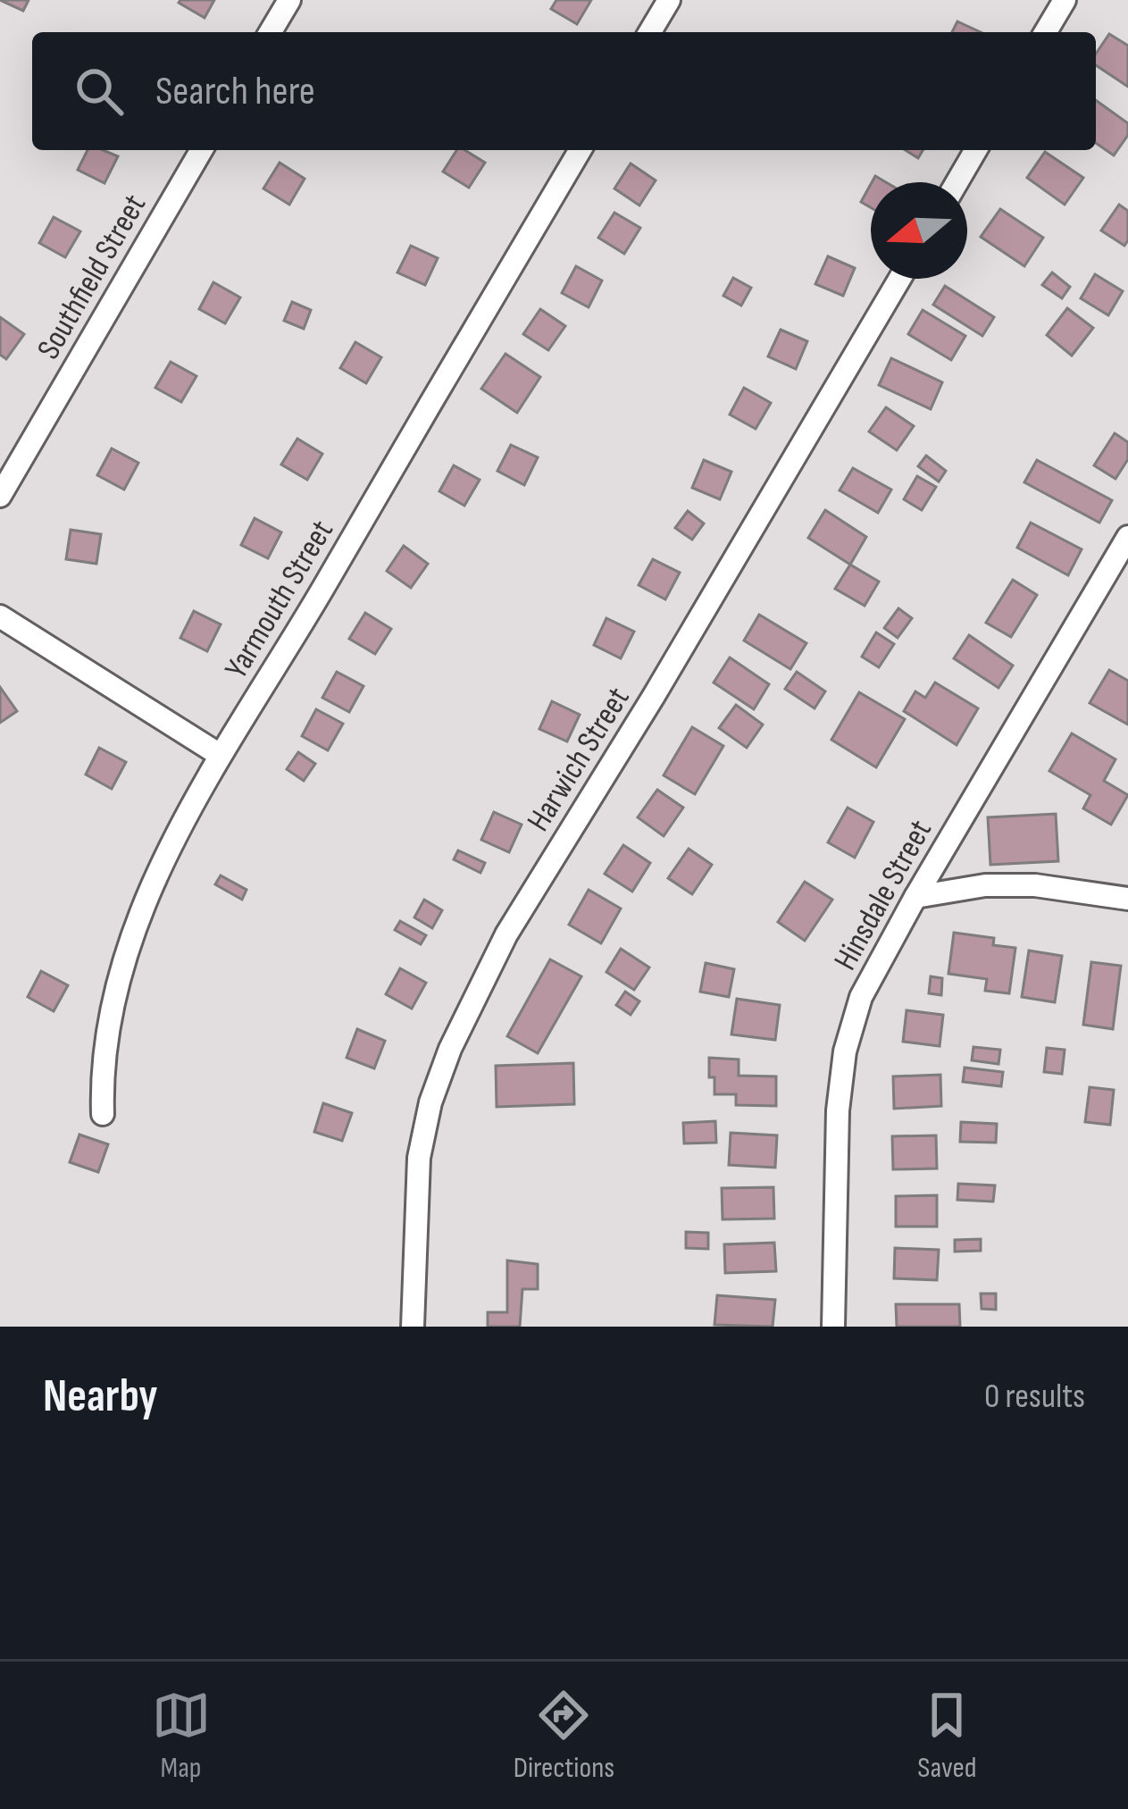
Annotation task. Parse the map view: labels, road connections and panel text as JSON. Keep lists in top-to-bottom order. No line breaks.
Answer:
{"streets":{"street":["Southfield Street","Yarmouth Street","Harwich Street","Hinsdale Street"]},"north":"left","page":{"search":"Search here","heading":["Nearby","0 results"],"nav":["Map","Directions","Saved"]}}
